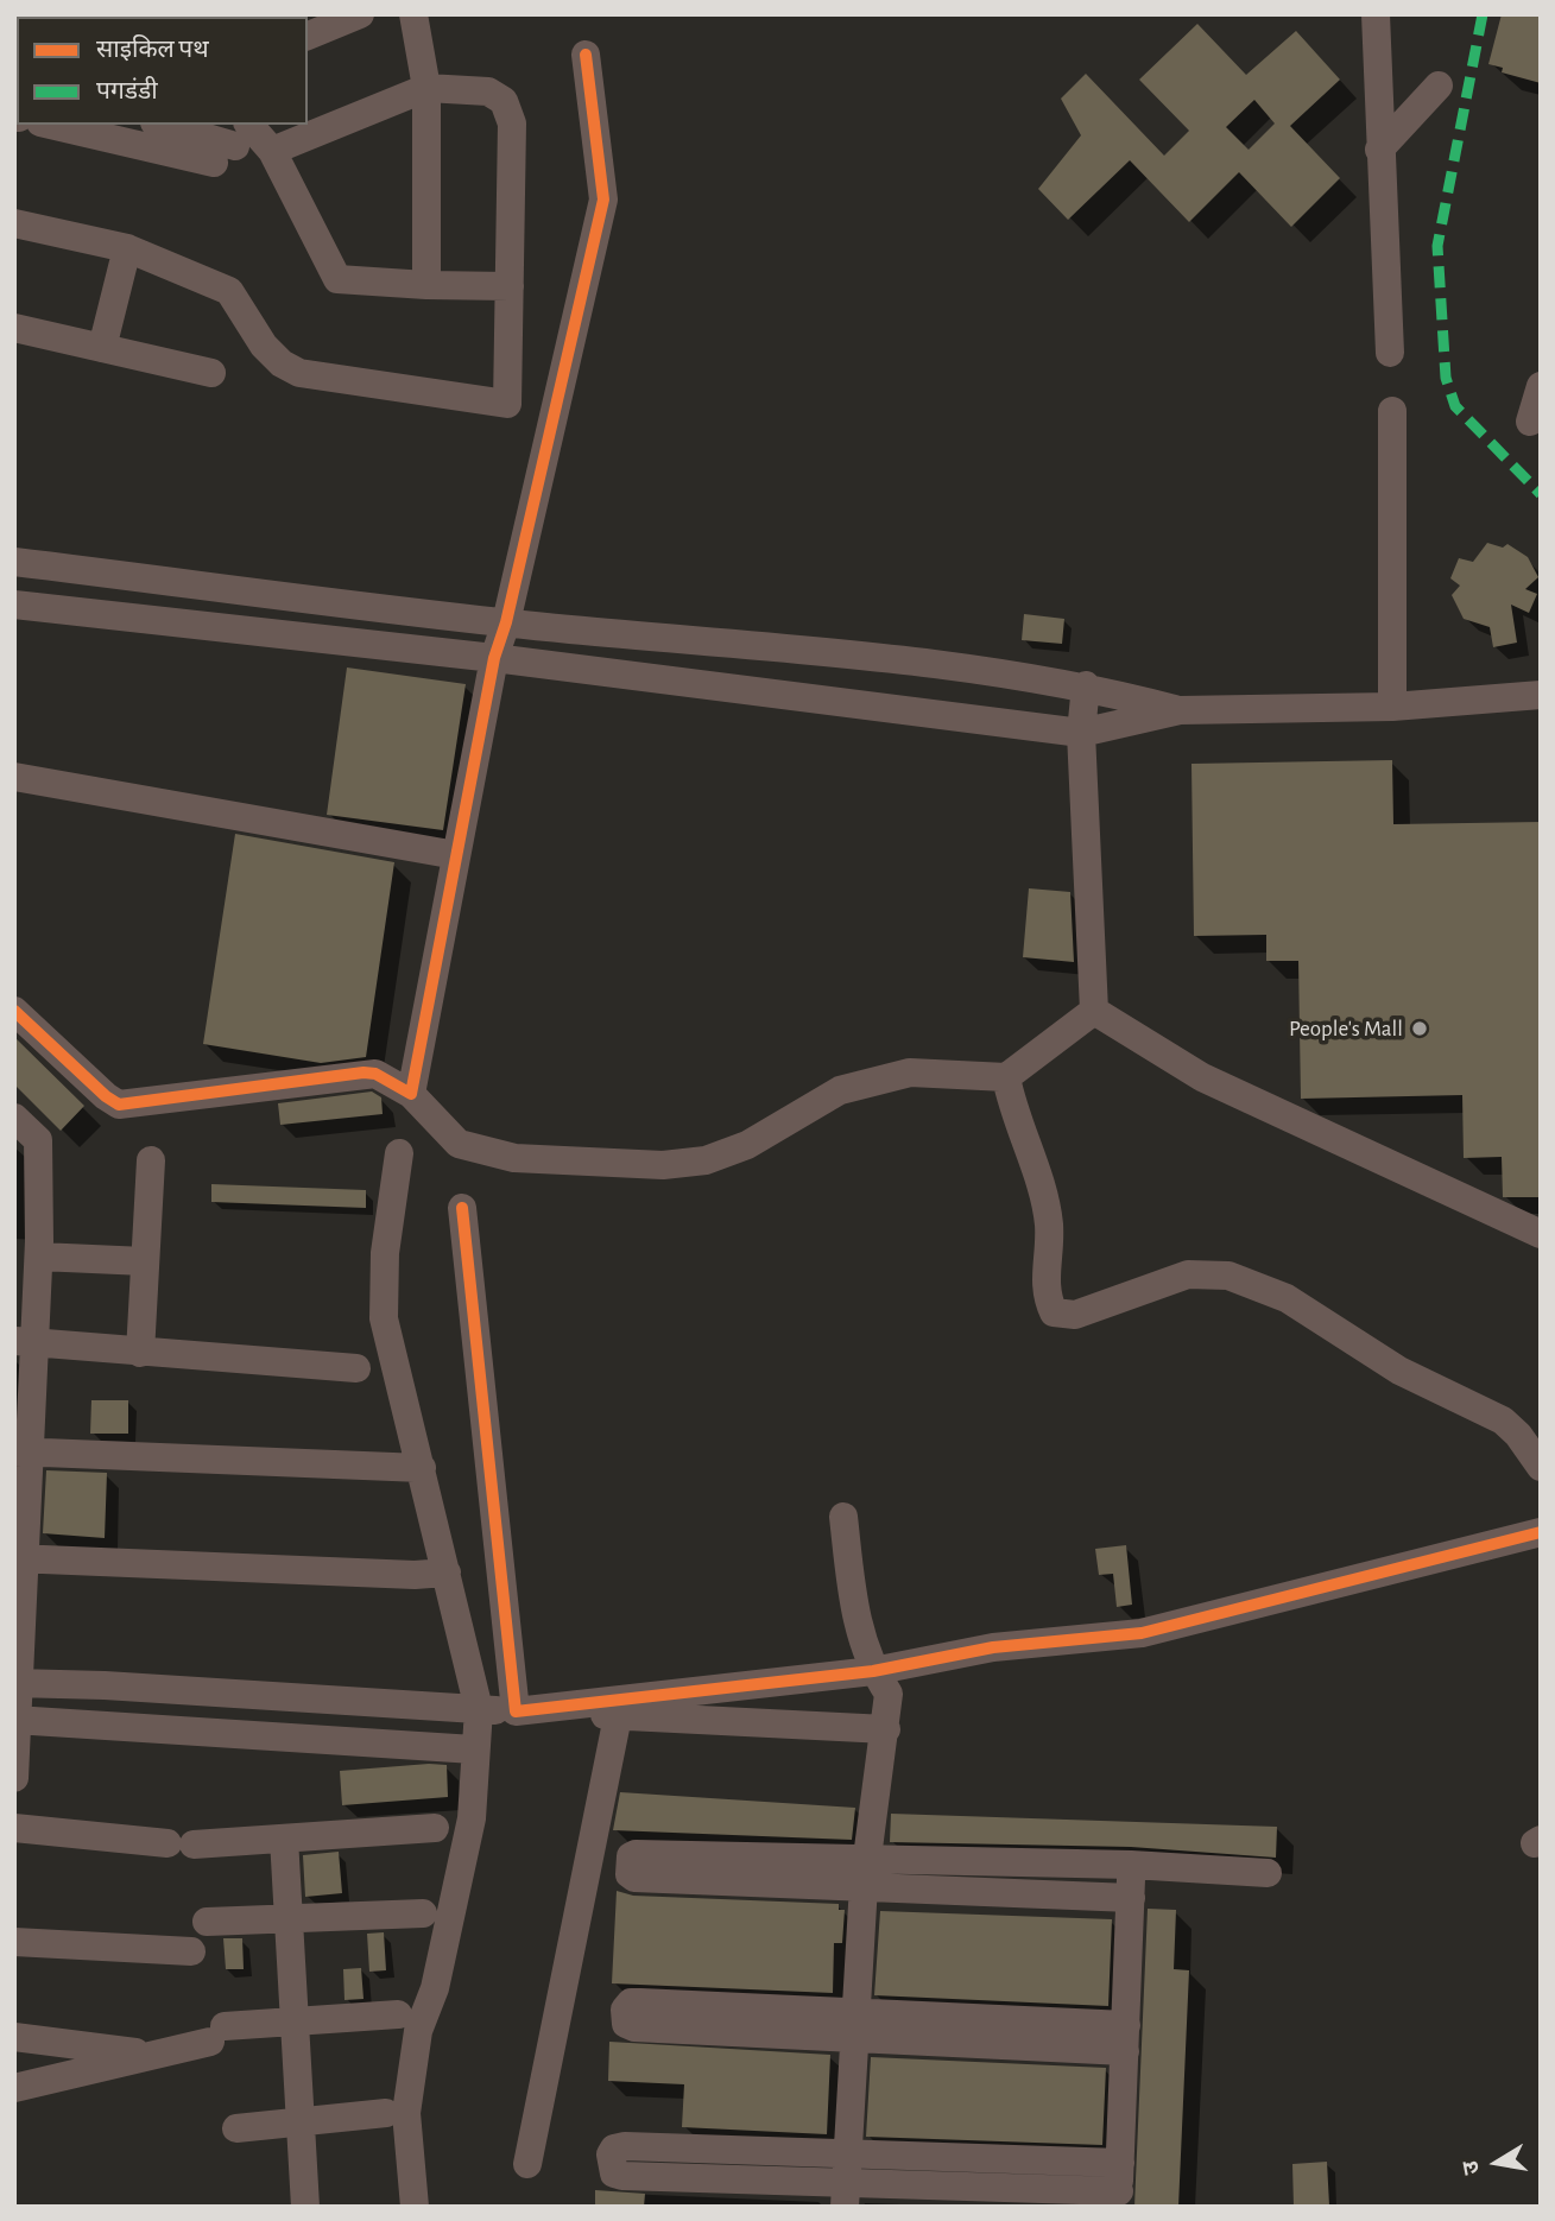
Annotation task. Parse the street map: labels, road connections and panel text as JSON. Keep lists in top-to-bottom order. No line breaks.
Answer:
{"places":["People's Mall"],"legend":["साइकिल पथ","पगडंडी"],"north":"left"}
